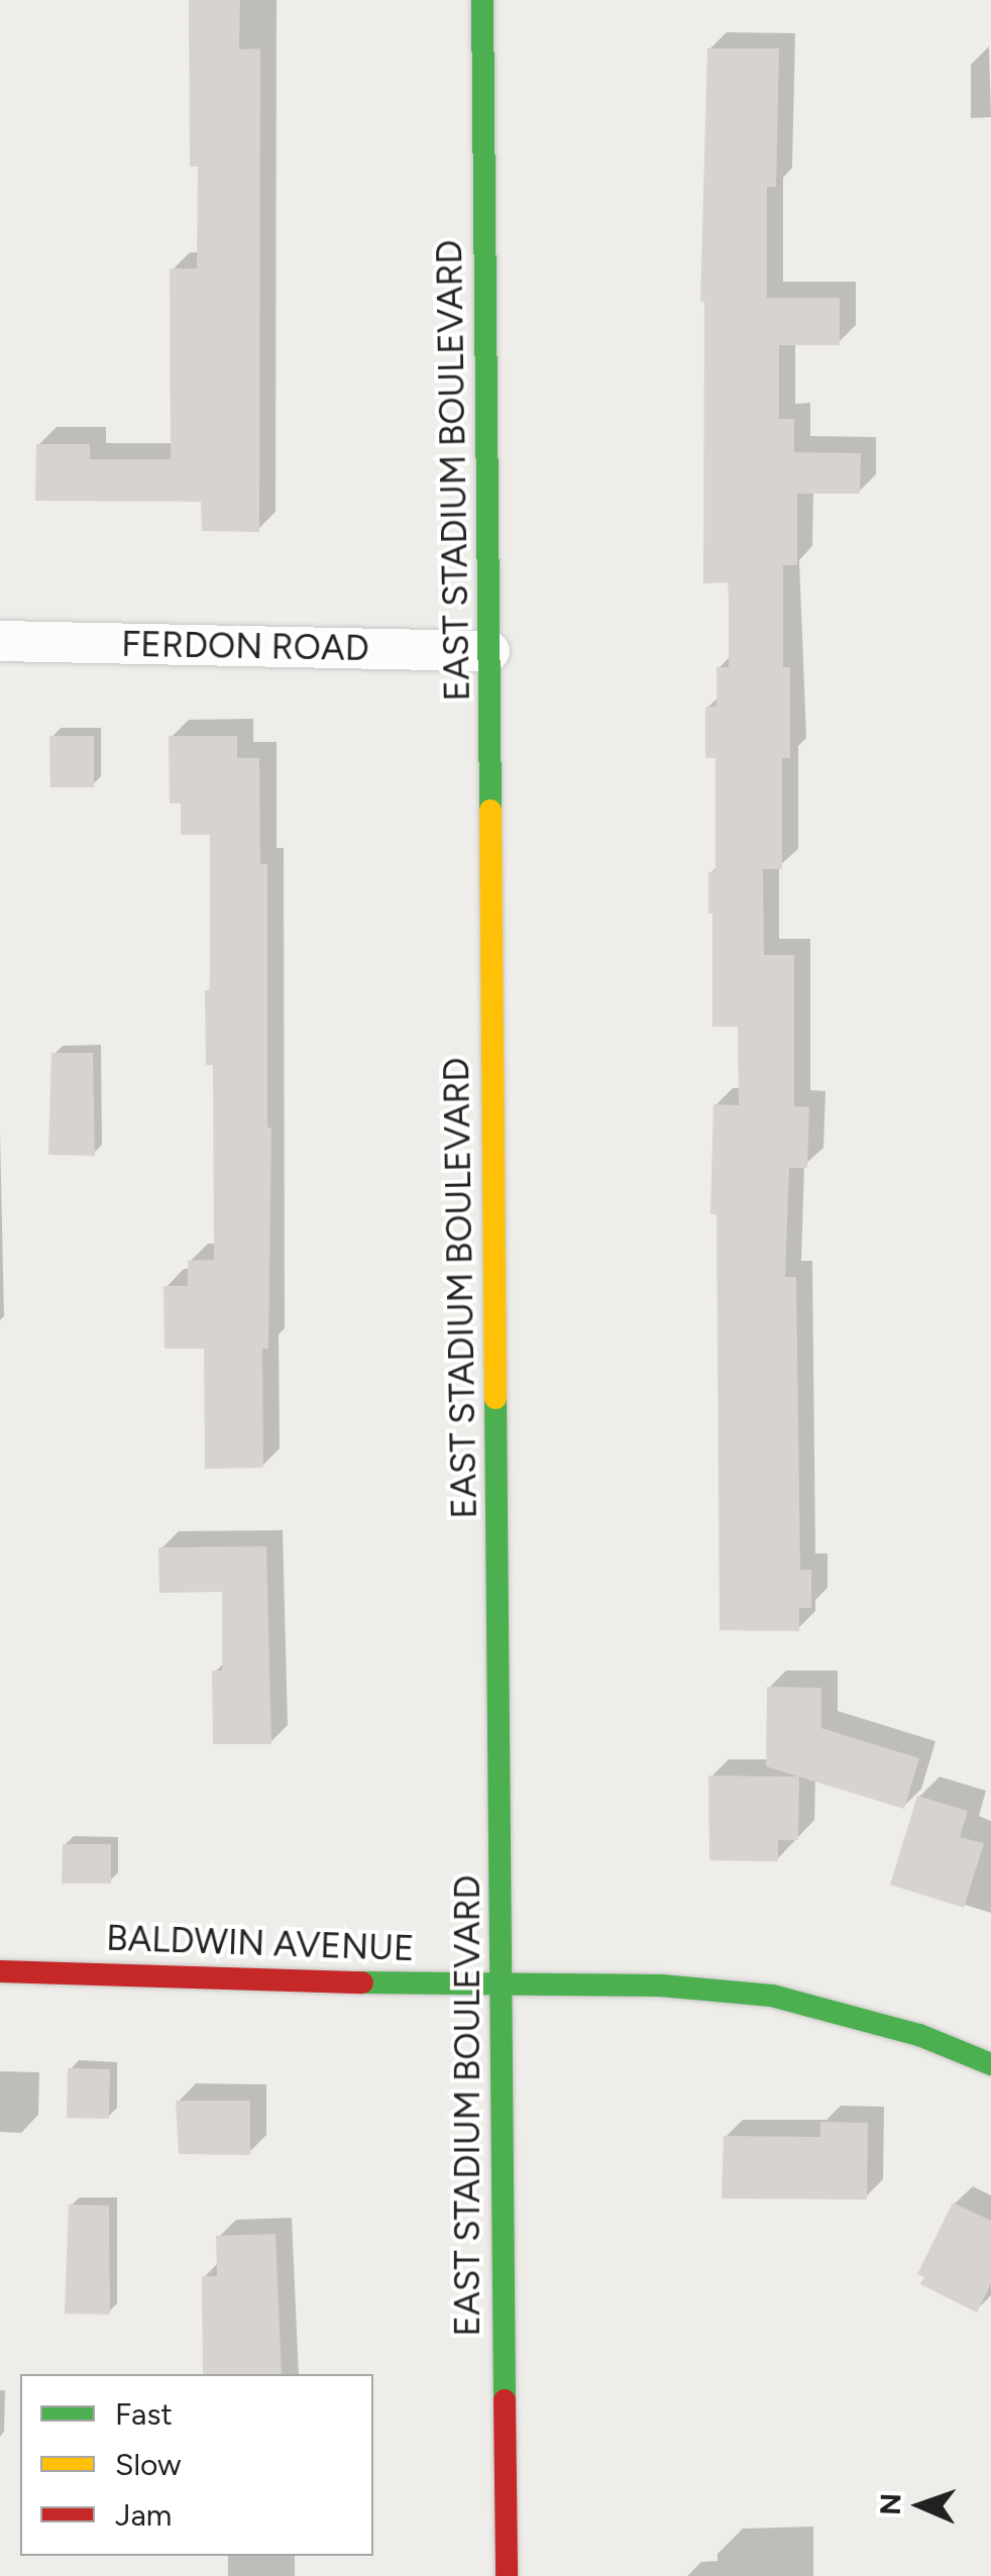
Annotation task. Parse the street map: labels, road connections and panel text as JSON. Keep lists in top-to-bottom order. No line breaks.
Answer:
{"streets":{"main road":["EAST STADIUM BOULEVARD","BALDWIN AVENUE"],"street":["FERDON ROAD"]},"crossings":[["EAST STADIUM BOULEVARD","FERDON ROAD"],["EAST STADIUM BOULEVARD","BALDWIN AVENUE"]],"legend":["Fast","Slow","Jam"],"north":"left"}
